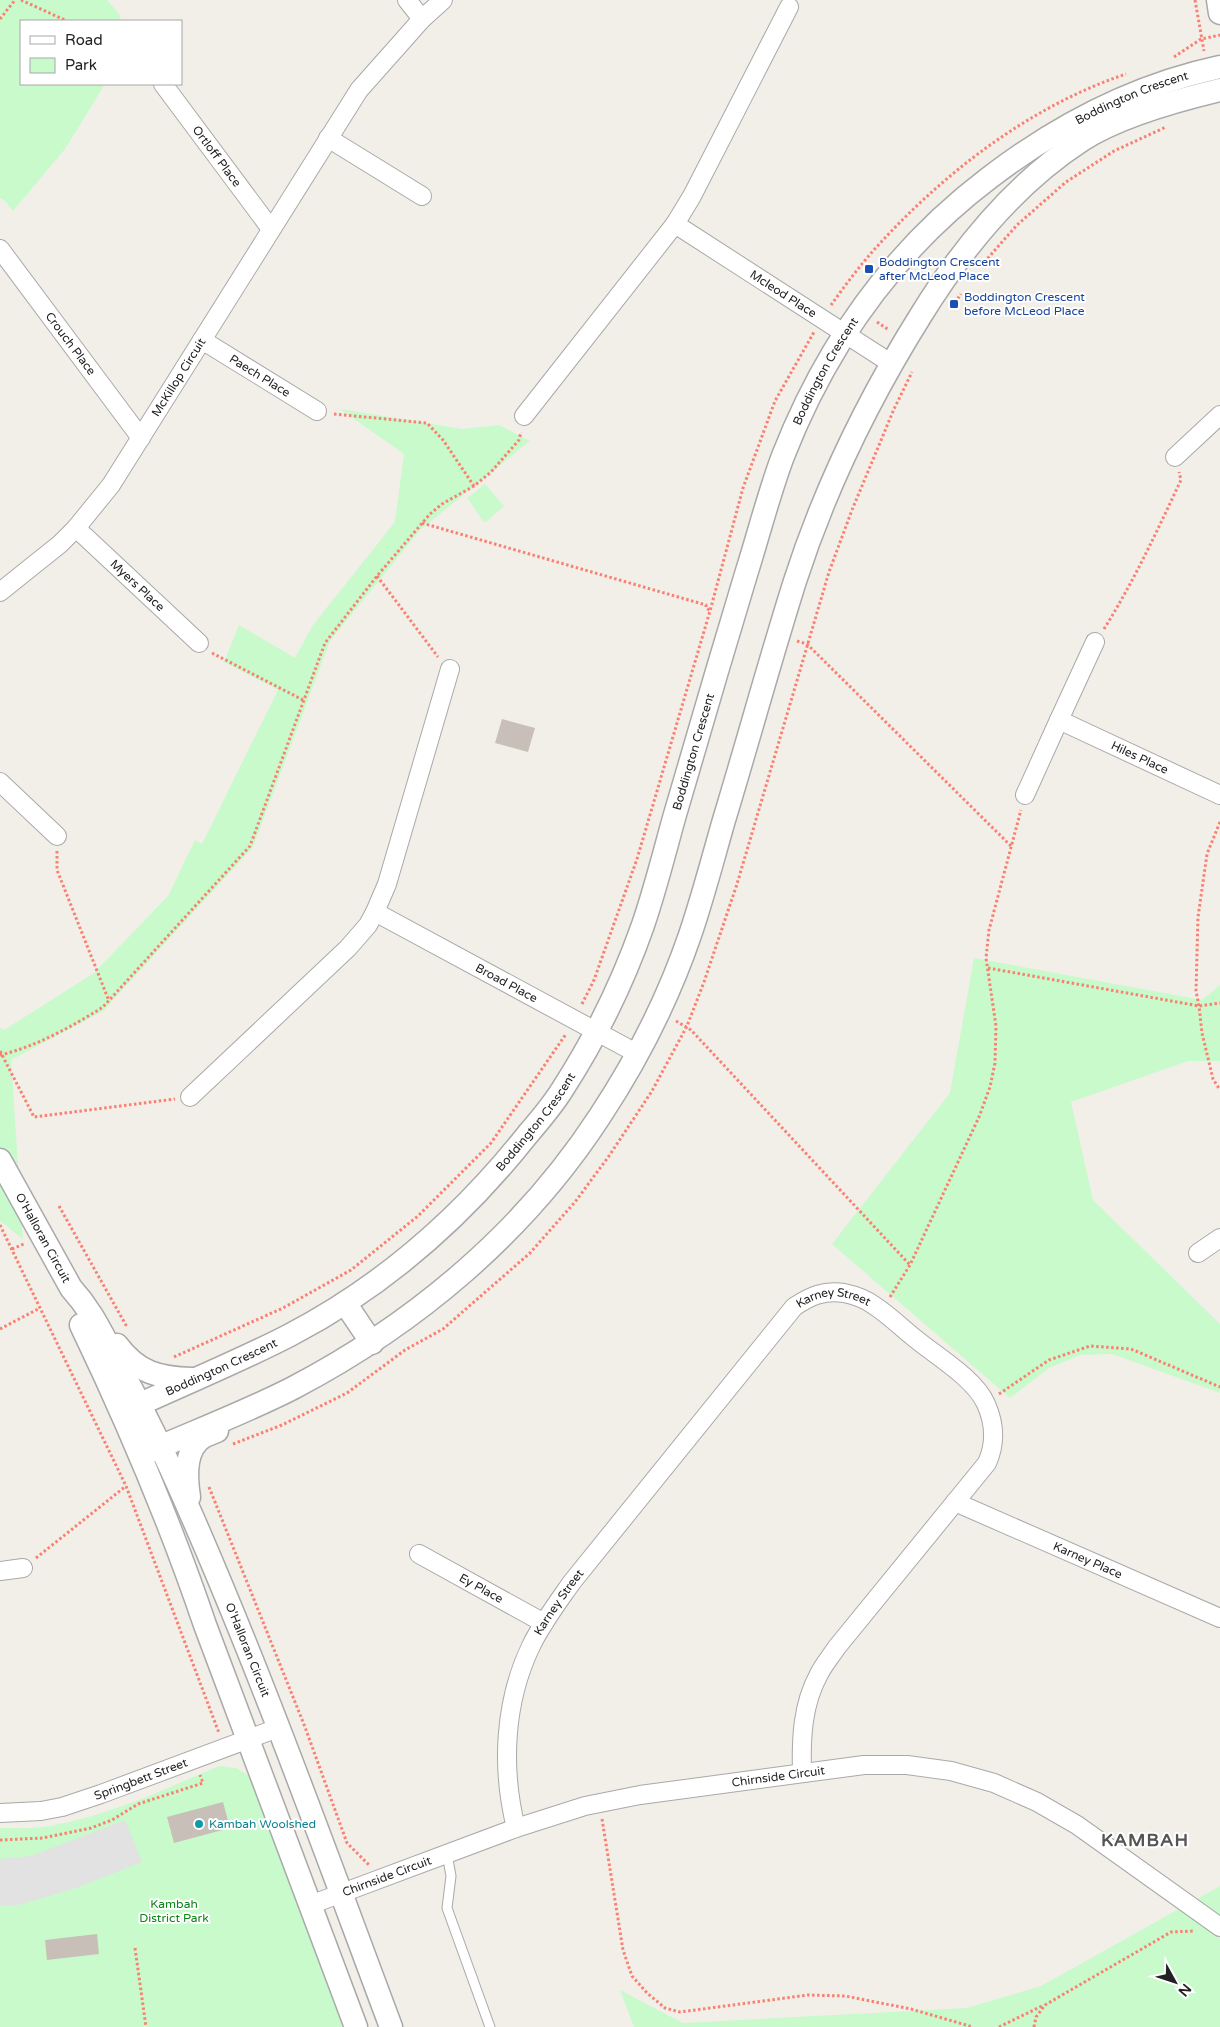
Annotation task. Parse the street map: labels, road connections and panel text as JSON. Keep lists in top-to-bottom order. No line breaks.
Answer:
{"streets":{"street":["Boddington Crescent","Ortloff Place","Mcleod Place","Crouch Place","Paech Place","McKillop Circuit","Myers Place","Hiles Place","Broad Place","O'Halloran Circuit","Karney Street","Karney Place","Ey Place","Chirnside Circuit","Springbett Street"]},"crossings":[["Boddington Crescent","Mcleod Place"],["Boddington Crescent","Broad Place"],["Boddington Crescent","O'Halloran Circuit"],["Ortloff Place","McKillop Circuit"],["Crouch Place","McKillop Circuit"],["Paech Place","McKillop Circuit"],["McKillop Circuit","Myers Place"],["O'Halloran Circuit","Chirnside Circuit"],["O'Halloran Circuit","Springbett Street"],["Karney Street","Karney Place"],["Karney Street","Ey Place"],["Karney Street","Chirnside Circuit"]],"districts":["KAMBAH"],"parks":["Kambah District Park"],"places":{"transit":["Boddington Crescent after McLeod Place","Boddington Crescent before McLeod Place"],"other":["Kambah Woolshed"]},"legend":["Road","Park"],"north":"bottom right"}
